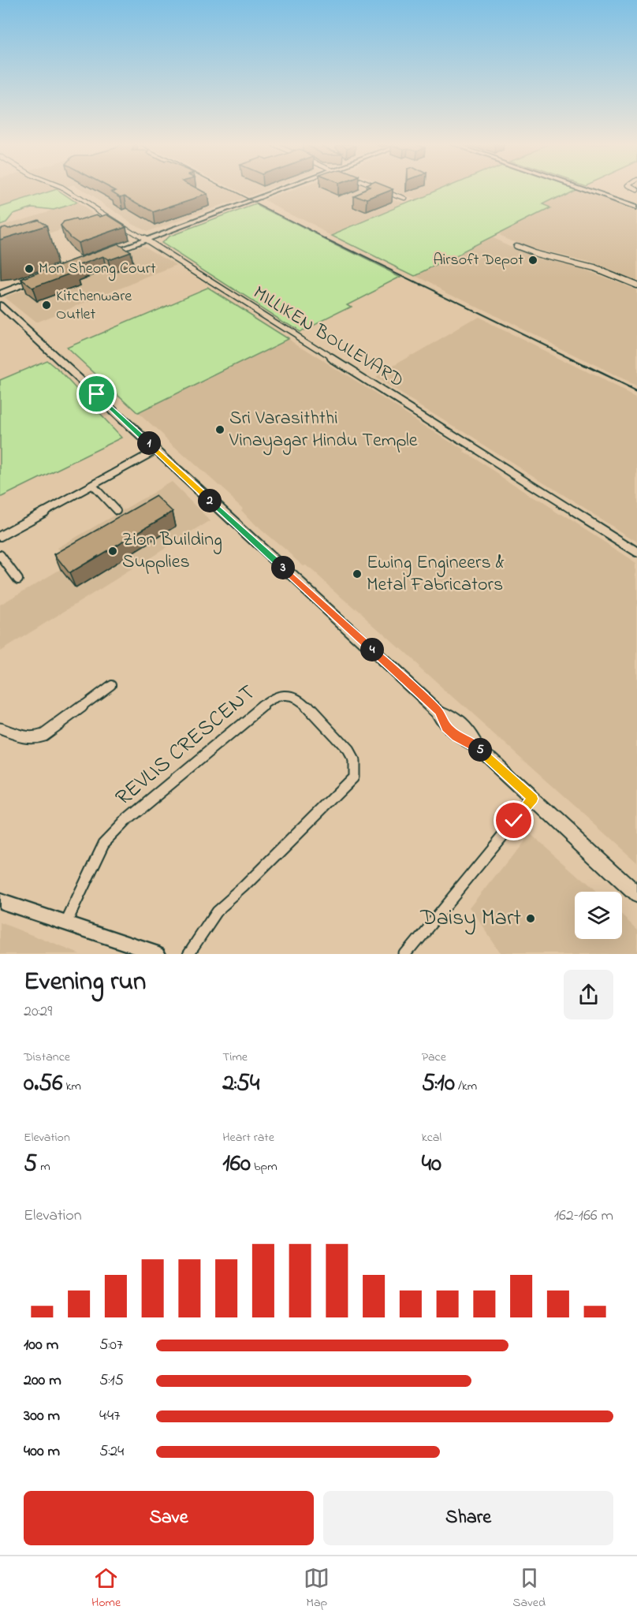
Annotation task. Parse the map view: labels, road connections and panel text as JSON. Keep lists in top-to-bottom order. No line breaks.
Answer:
{"streets":{"street":["MILLIKEN BOULEVARD","REVLIS CRESCENT"]},"places":["Airsoft Depot","Mon Sheong Court","Kitchenware Outlet","Sri Varasiththi Vinayagar Hindu Temple","Zion Building Supplies","Ewing Engineers & Metal Fabricators","Daisy Mart"],"page":{"pins":["1","2","3","4","5"],"heading":["Evening run","20:29"],"stats":[["Distance","0.56 km"],["Time","2:54"],["Pace","5:10 /km"],["Elevation","5 m"],["Heart rate","160 bpm"],["kcal","40"]],"chart":["Elevation","162–166 m"],"list":[{"name":"100 m","note":"5:07"},{"name":"200 m","note":"5:15"},{"name":"300 m","note":"4:47"},{"name":"400 m","note":"5:24"}],"buttons":["Save","Share"],"tabs":["Home","Map","Saved"]}}
